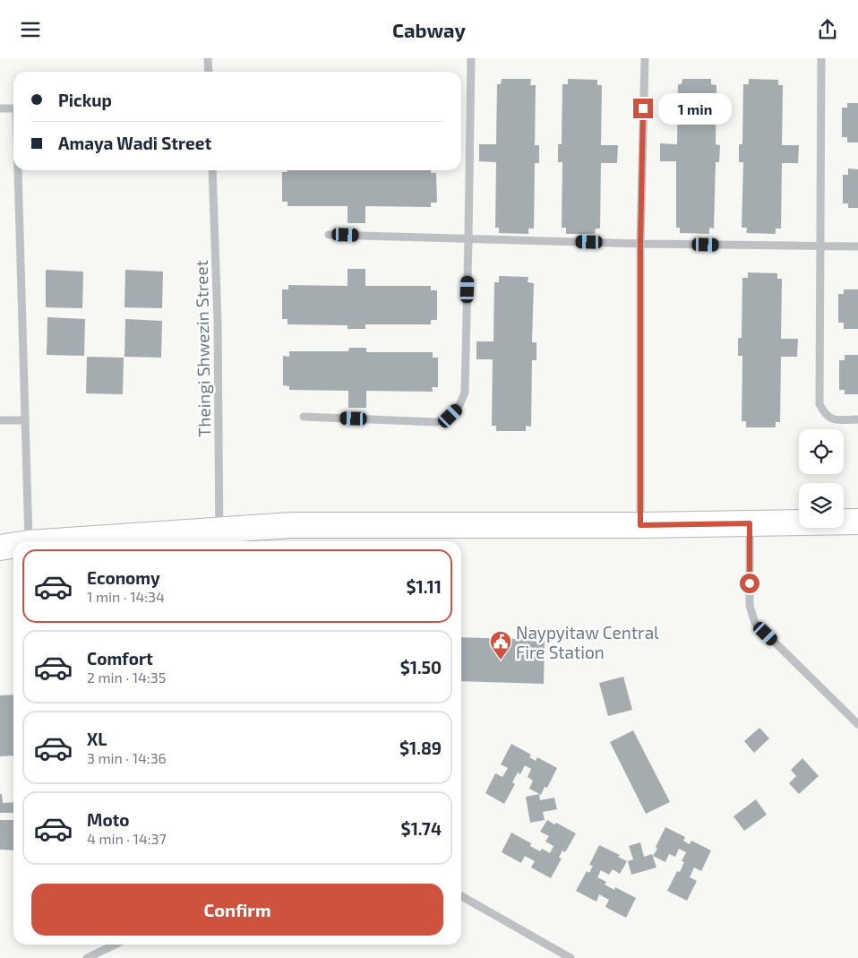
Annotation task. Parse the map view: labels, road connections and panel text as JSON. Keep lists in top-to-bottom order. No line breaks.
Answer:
{"streets":{"street":["Theingi Shwezin Street"]},"places":{"public building":["Naypyitaw Central Fire Station"]},"page":{"header":"Cabway","banner":["Pickup","Amaya Wadi Street"],"bubble":"1 min","list":[{"name":"Economy","note":"1 min · 14:34","value":"$1.11"},{"name":"Comfort","note":"2 min · 14:35","value":"$1.50"},{"name":"XL","note":"3 min · 14:36","value":"$1.89"},{"name":"Moto","note":"4 min · 14:37","value":"$1.74"}],"buttons":"Confirm"}}
